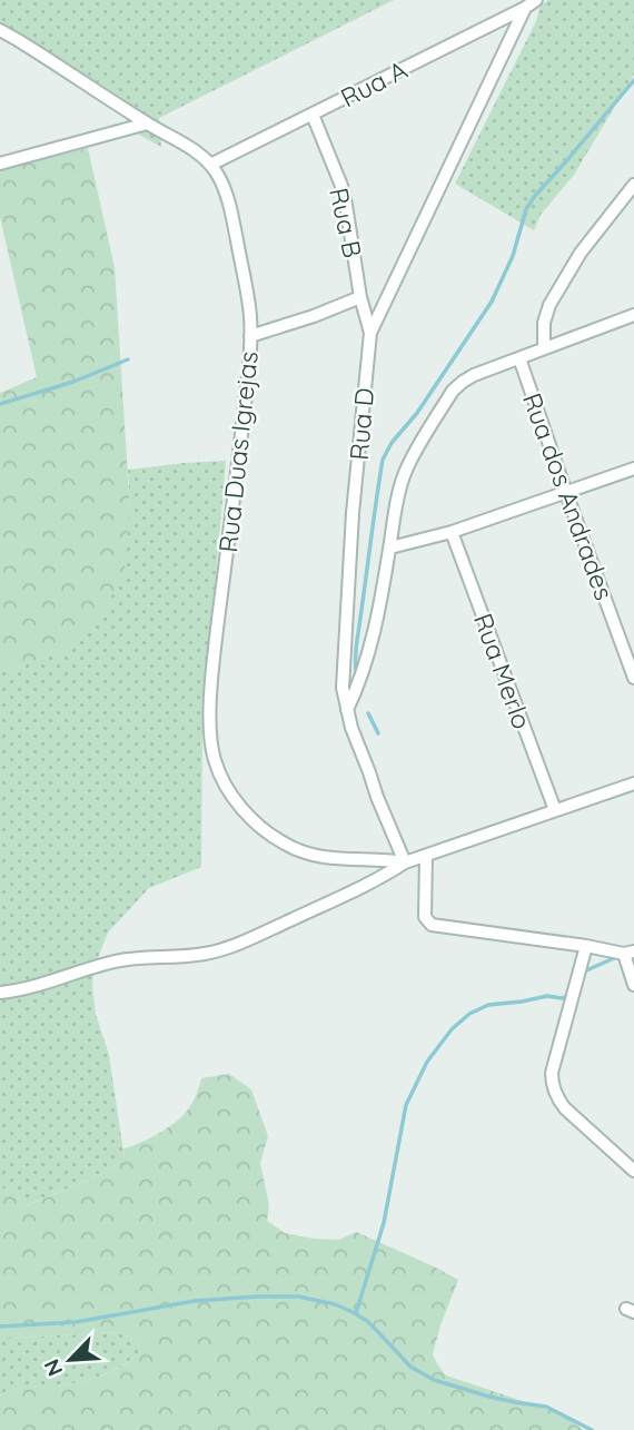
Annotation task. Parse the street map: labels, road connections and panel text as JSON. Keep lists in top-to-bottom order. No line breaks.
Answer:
{"streets":{"street":["Rua A","Rua B","Rua D","Rua Duas Igrejas","Rua dos Andrades","Rua Merlo"]},"crossings":[["Rua A","Rua B"],["Rua A","Rua D"],["Rua A","Rua Duas Igrejas"],["Rua B","Rua D"],["Rua D","Rua Duas Igrejas"]],"north":"bottom left"}
